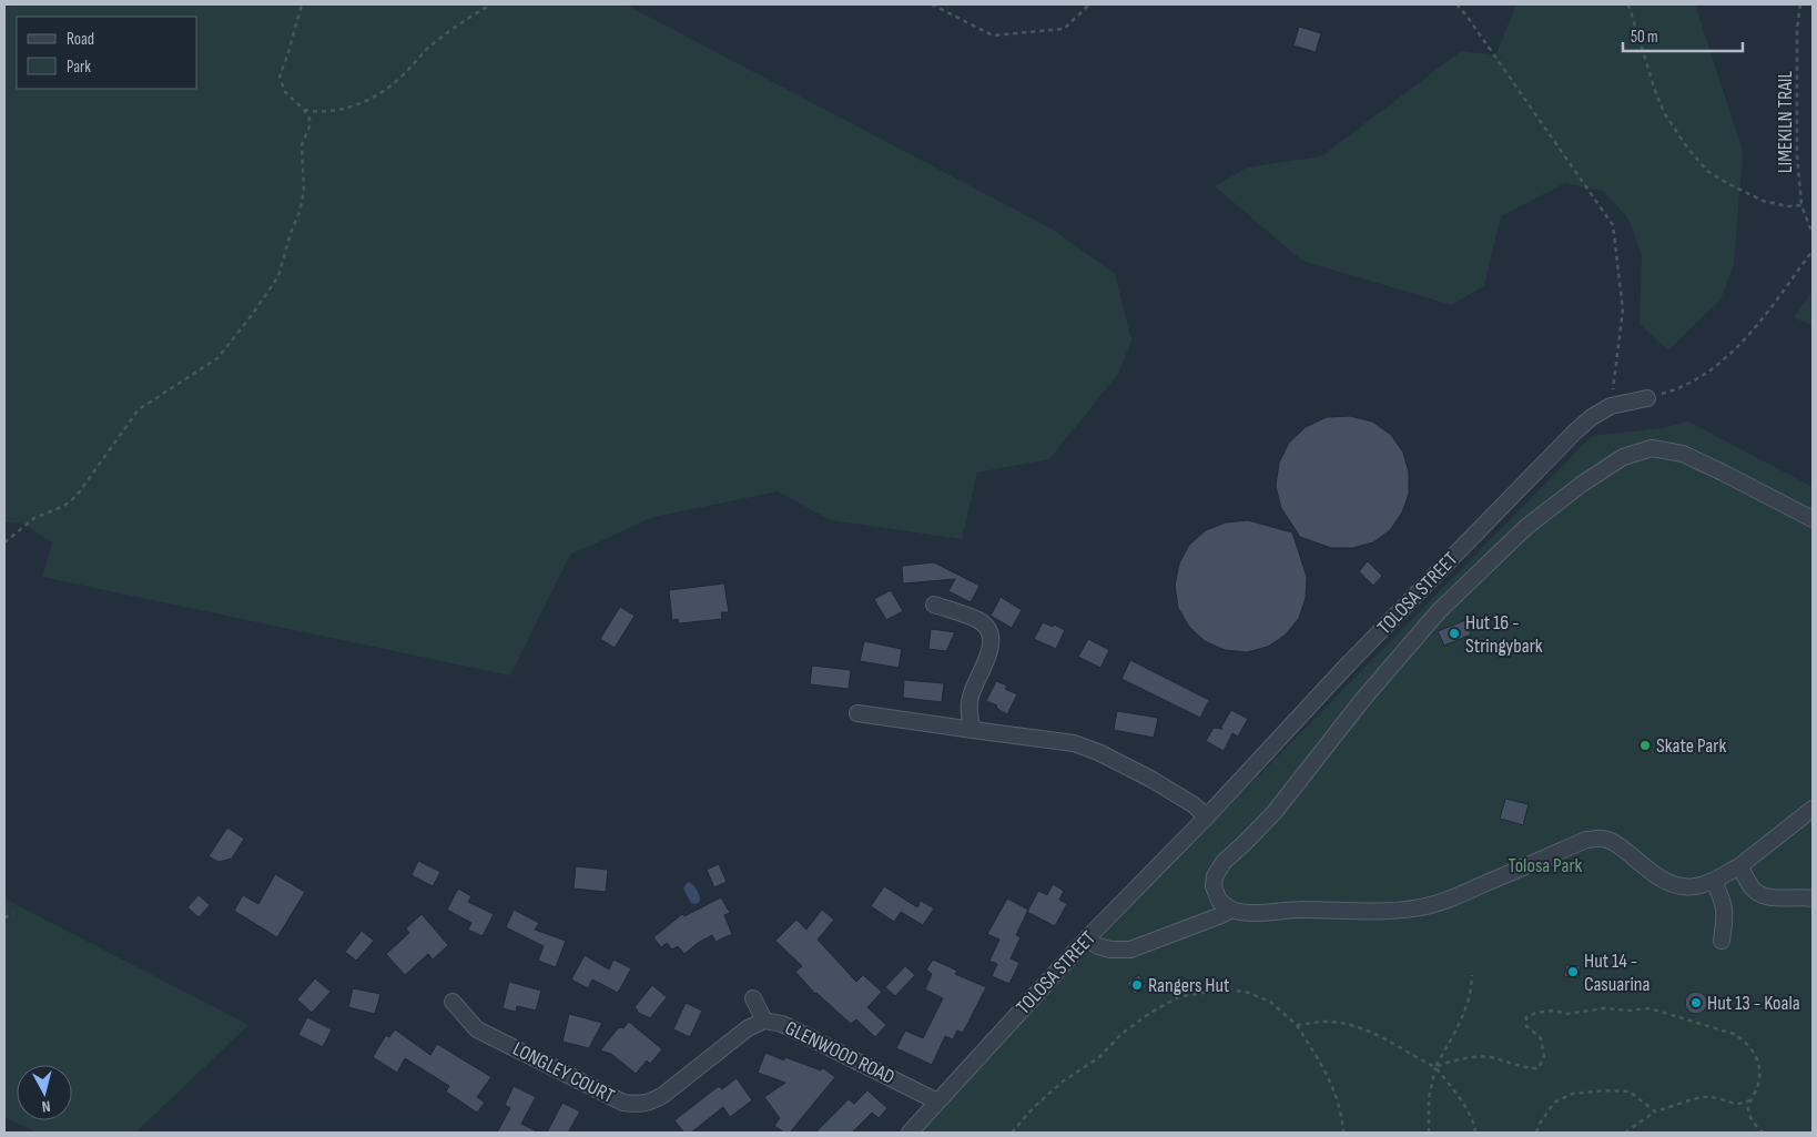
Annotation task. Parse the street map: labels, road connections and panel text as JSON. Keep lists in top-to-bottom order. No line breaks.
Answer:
{"streets":{"street":["TOLOSA STREET","GLENWOOD ROAD","LONGLEY COURT"],"path":["LIMEKILN TRAIL"]},"crossings":[["TOLOSA STREET","GLENWOOD ROAD"],["GLENWOOD ROAD","LONGLEY COURT"]],"parks":["Tolosa Park"],"places":["Hut 16 - Stringybark","Skate Park","Hut 14 - Casuarina","Rangers Hut","Hut 13 - Koala"],"legend":["Road","Park"],"scale_bar":"50 m","north":"bottom"}
